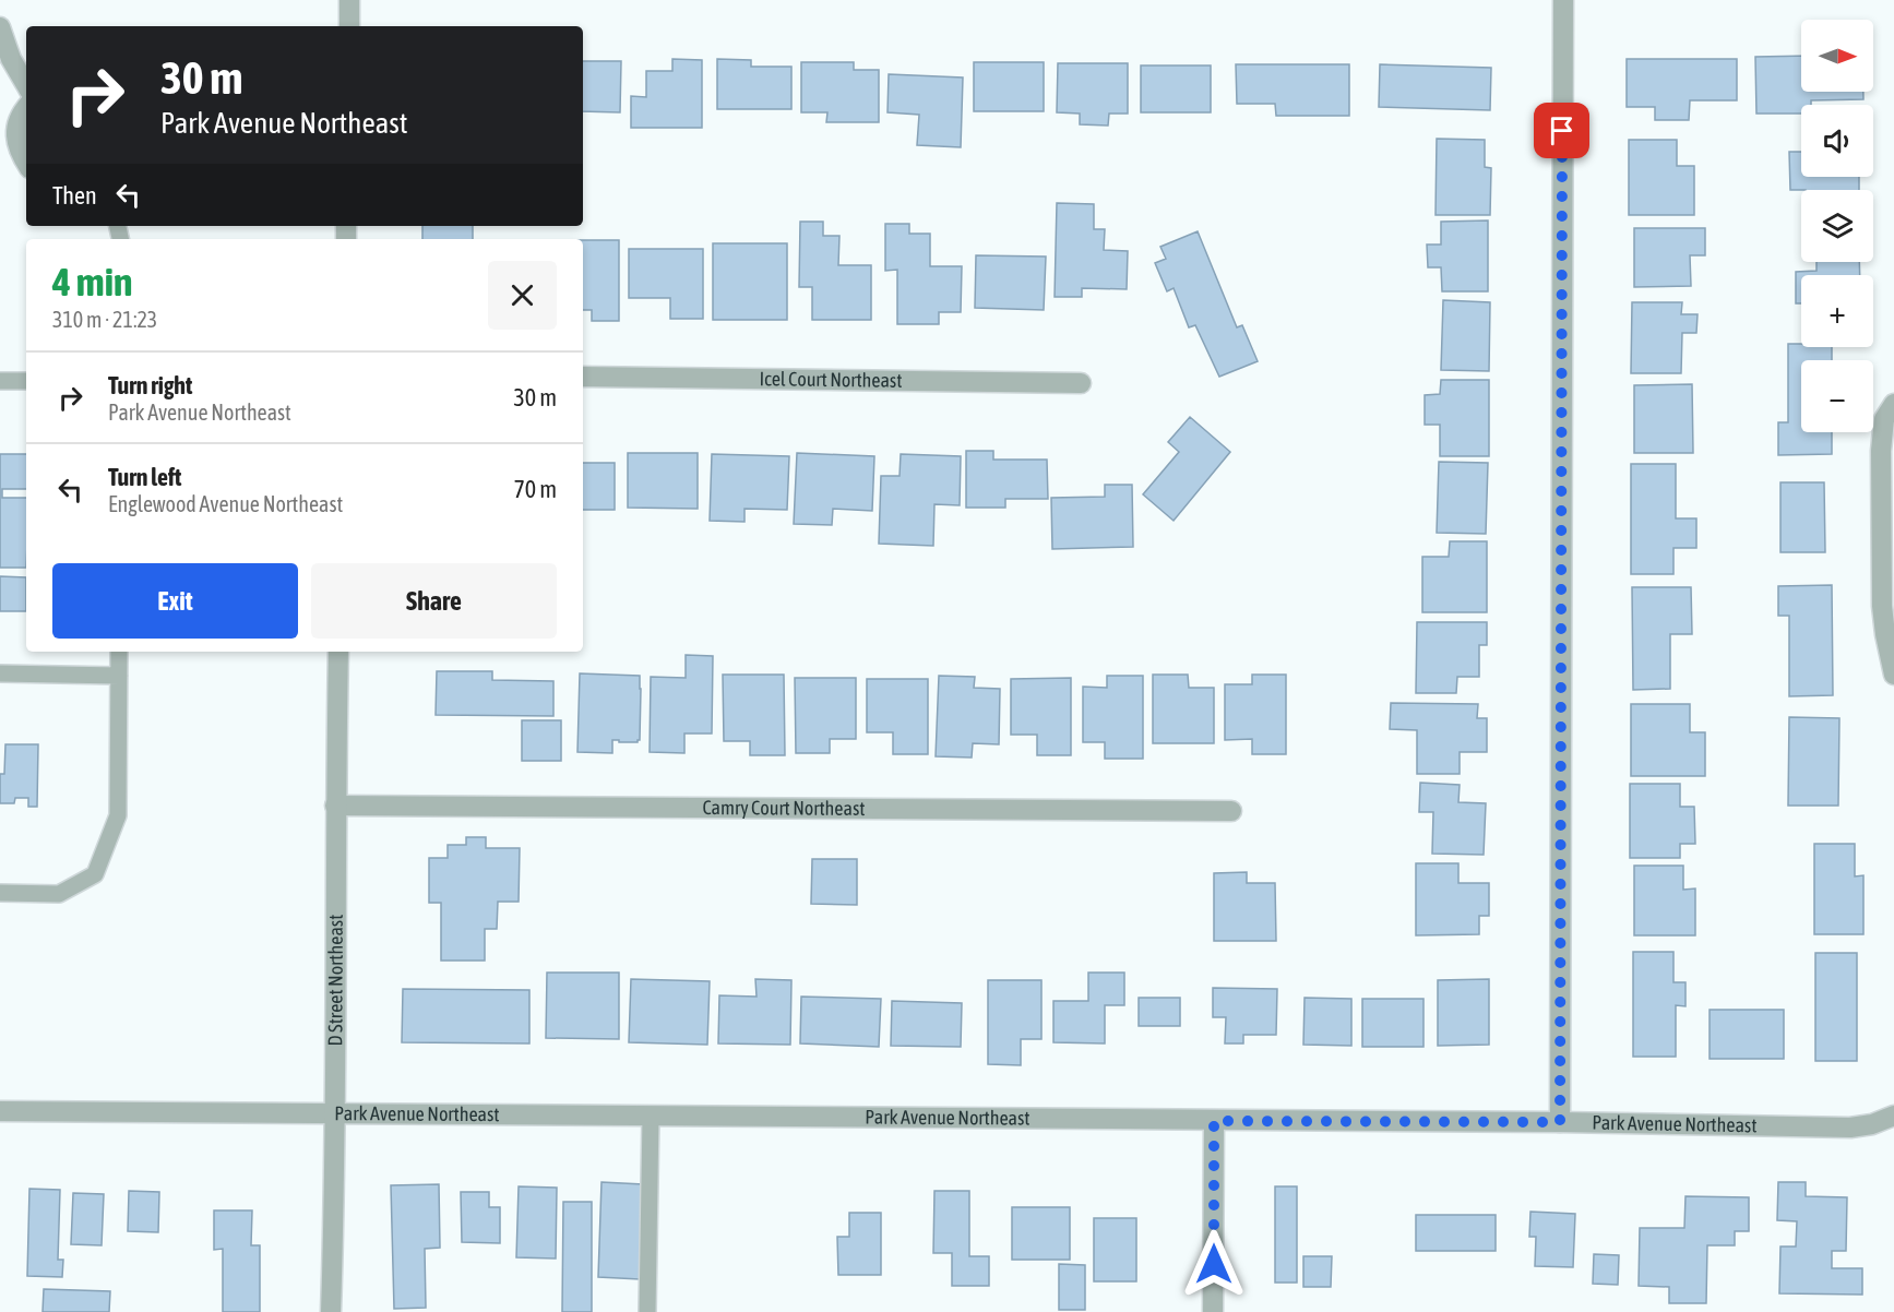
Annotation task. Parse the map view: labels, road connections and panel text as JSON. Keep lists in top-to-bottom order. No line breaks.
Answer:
{"streets":{"street":["Icel Court Northeast","Camry Court Northeast","D Street Northeast","Park Avenue Northeast"]},"crossings":[["Camry Court Northeast","D Street Northeast"],["D Street Northeast","Park Avenue Northeast"]],"north":"right","page":{"map_buttons":["+","−"],"turn":["30 m","Park Avenue Northeast"],"then":"Then","heading":["4 min","310 m · 21:23"],"list":[{"name":"Turn right","note":"Park Avenue Northeast","value":"30 m"},{"name":"Turn left","note":"Englewood Avenue Northeast","value":"70 m"}],"buttons":["Exit","Share"]}}
